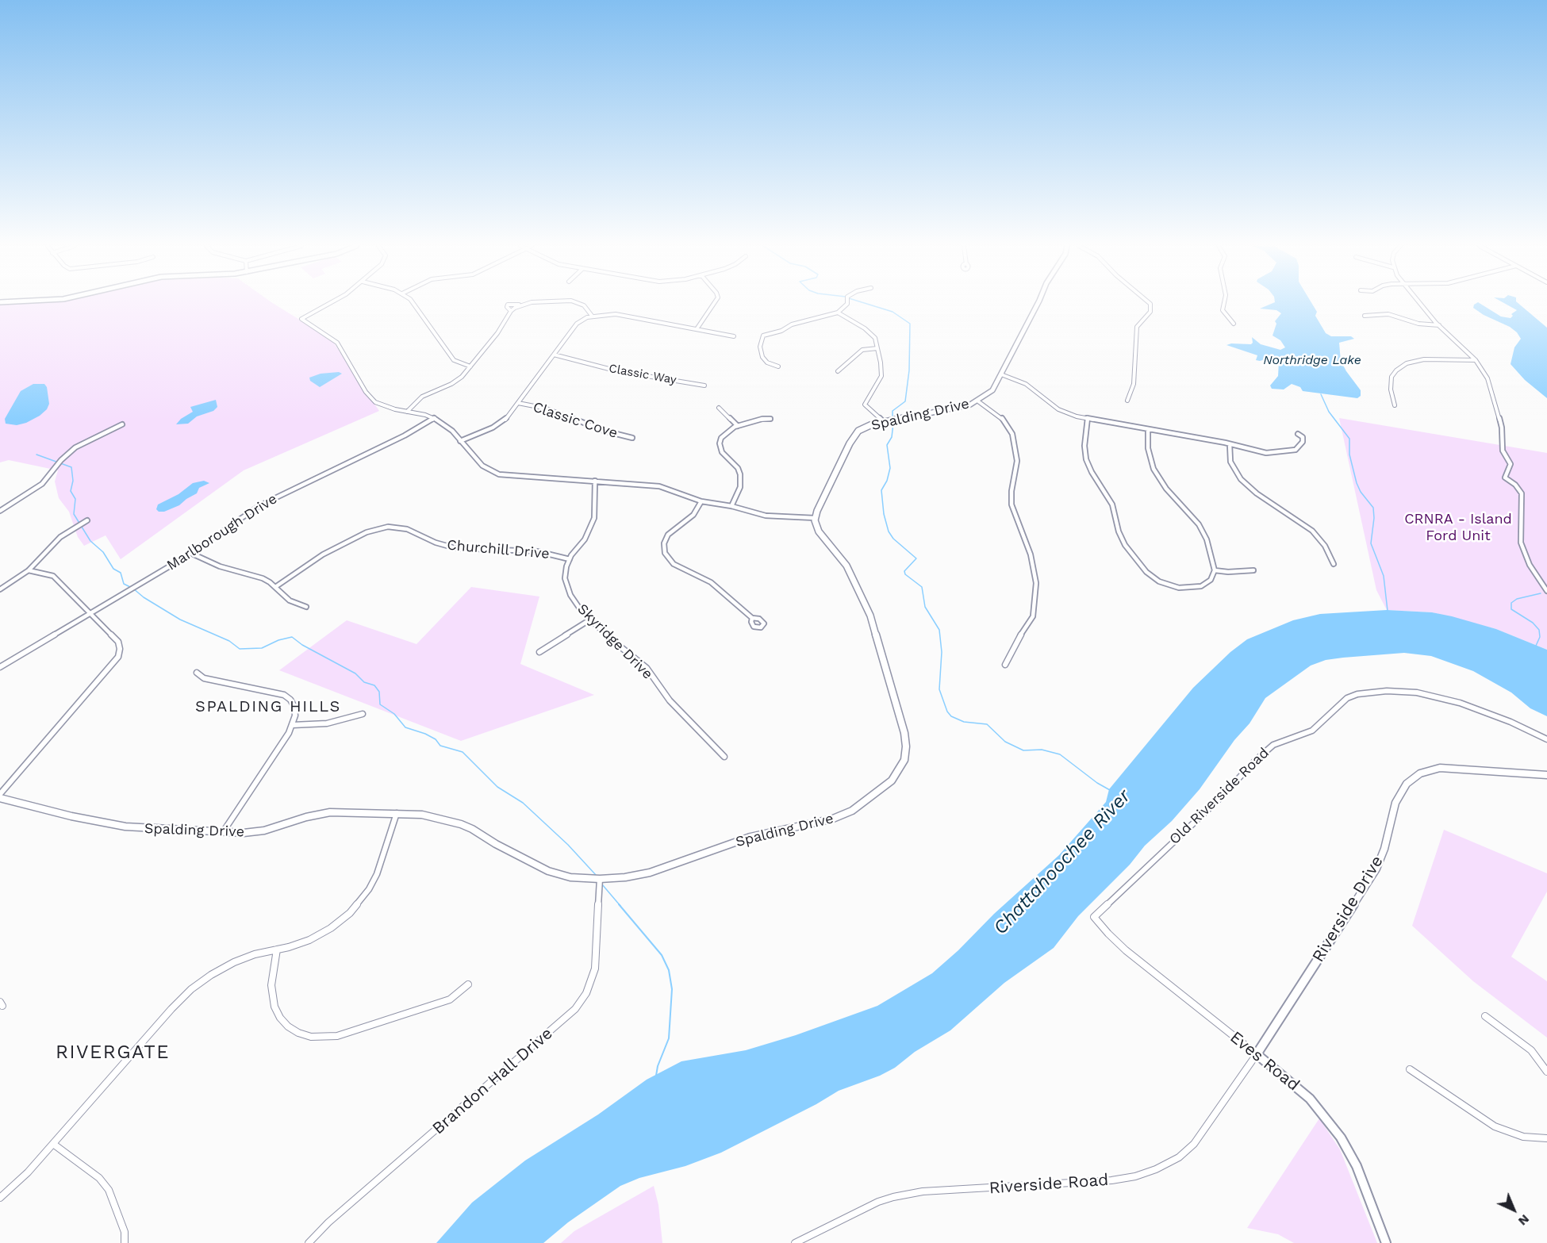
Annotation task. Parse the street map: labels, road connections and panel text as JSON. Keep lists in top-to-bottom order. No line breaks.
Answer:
{"streets":{"street":["Classic Way","Spalding Drive","Classic Cove","Marlborough Drive","Churchill Drive","Skyridge Drive","Old Riverside Road","Riverside Drive","Eves Road","Brandon Hall Drive","Riverside Road"]},"crossings":[["Spalding Drive","Brandon Hall Drive"],["Churchill Drive","Skyridge Drive"],["Old Riverside Road","Eves Road"],["Riverside Drive","Eves Road"],["Riverside Drive","Riverside Road"],["Eves Road","Riverside Road"]],"districts":["SPALDING HILLS","RIVERGATE"],"water":["Northridge Lake","Chattahoochee River"],"parks":["CRNRA - Island Ford Unit"],"north":"bottom right"}
